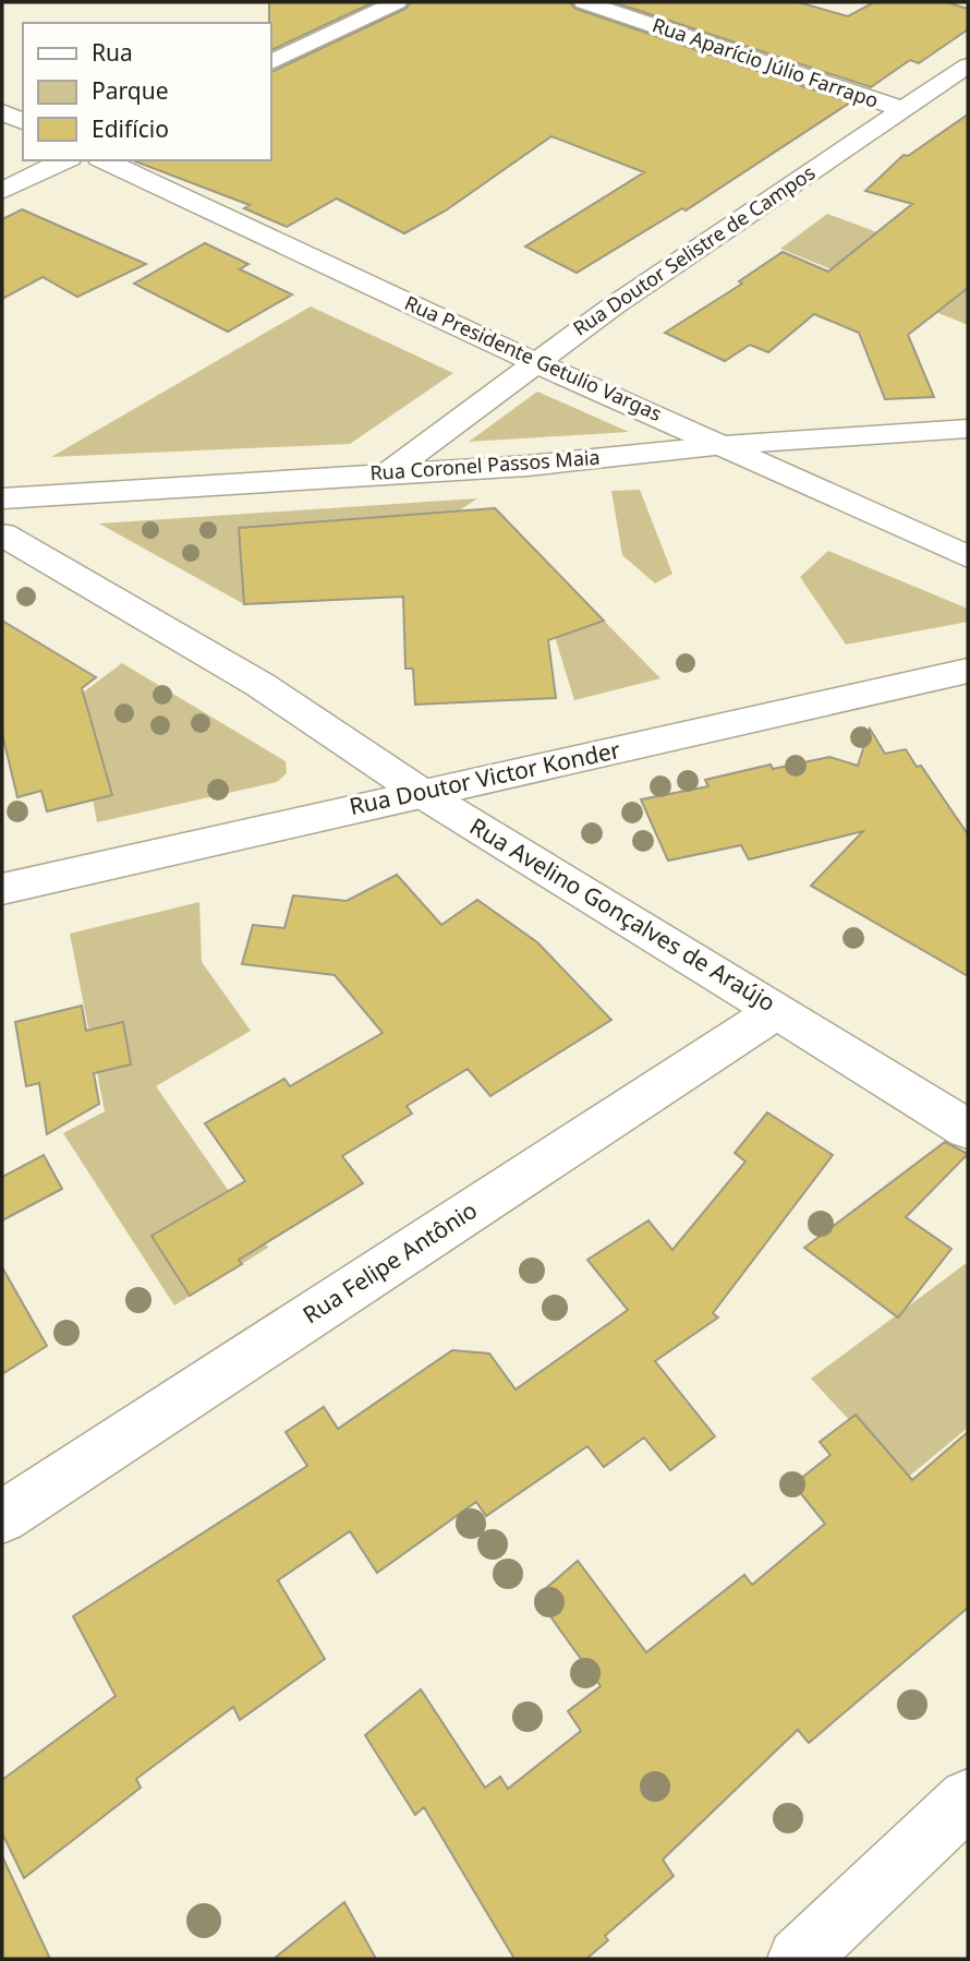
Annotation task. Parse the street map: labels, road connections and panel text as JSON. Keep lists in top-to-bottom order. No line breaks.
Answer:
{"streets":{"street":["Rua Aparício Júlio Farrapo","Rua Doutor Selistre de Campos","Rua Presidente Getulio Vargas","Rua Coronel Passos Maia","Rua Doutor Victor Konder","Rua Avelino Gonçalves de Araújo","Rua Felipe Antônio"]},"crossings":[["Rua Aparício Júlio Farrapo","Rua Doutor Selistre de Campos"],["Rua Doutor Selistre de Campos","Rua Presidente Getulio Vargas"],["Rua Doutor Selistre de Campos","Rua Coronel Passos Maia"],["Rua Presidente Getulio Vargas","Rua Coronel Passos Maia"],["Rua Doutor Victor Konder","Rua Avelino Gonçalves de Araújo"],["Rua Avelino Gonçalves de Araújo","Rua Felipe Antônio"]],"legend":["Rua","Parque","Edifício"]}
